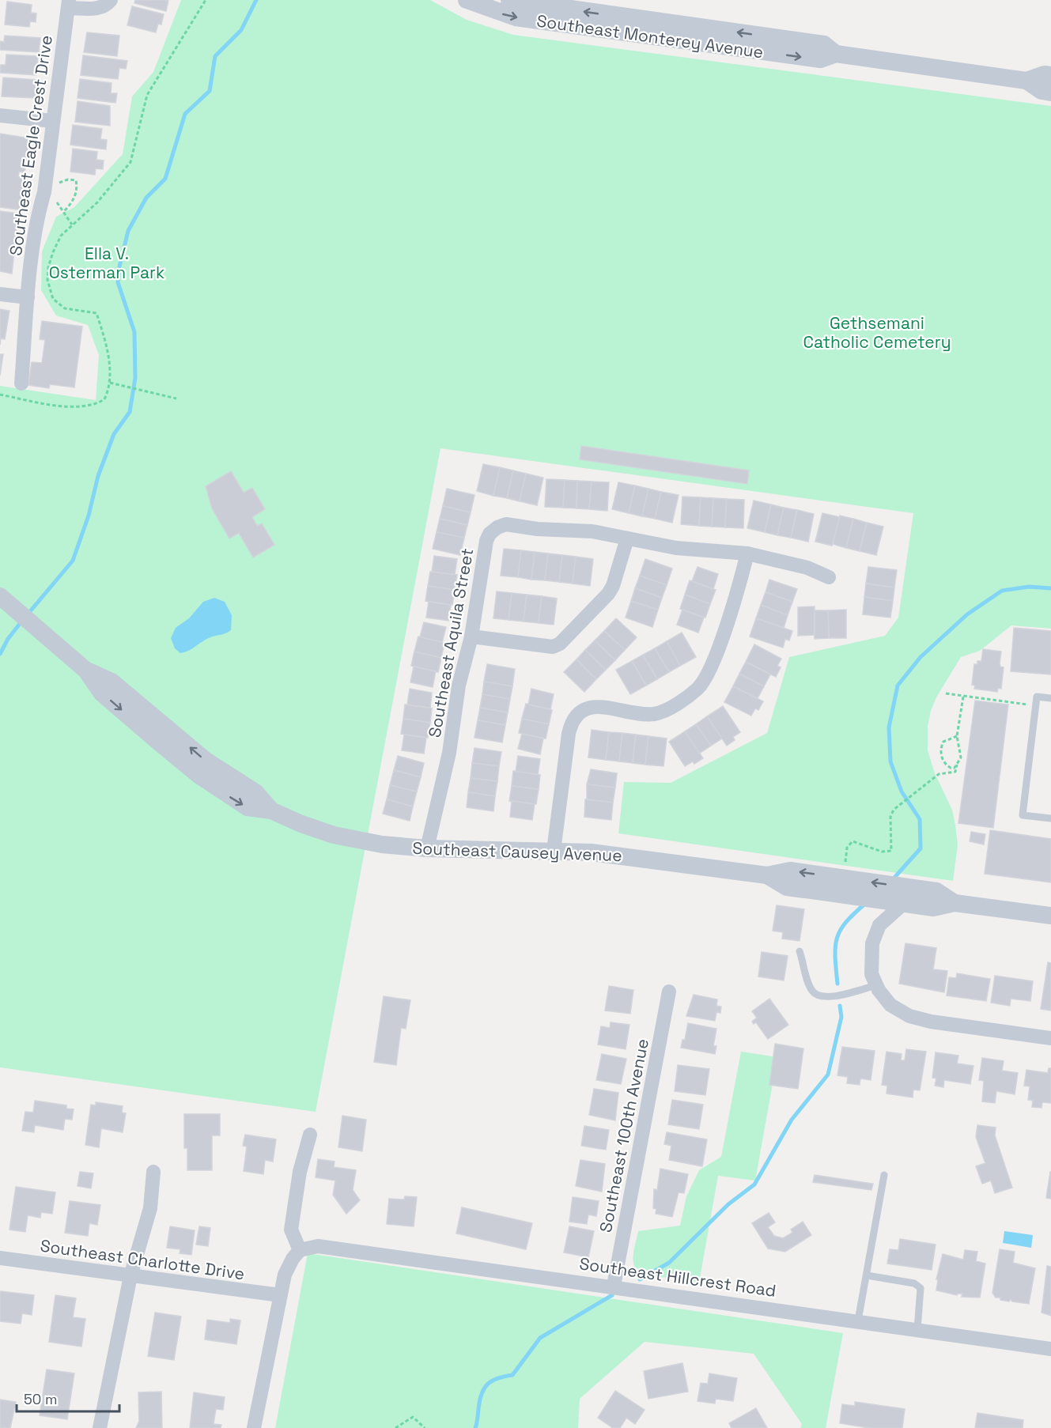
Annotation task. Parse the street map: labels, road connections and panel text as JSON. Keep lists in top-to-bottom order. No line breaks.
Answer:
{"streets":{"street":["Southeast Monterey Avenue","Southeast Eagle Crest Drive","Southeast Aquila Street","Southeast Causey Avenue","Southeast 100th Avenue","Southeast Charlotte Drive","Southeast Hillcrest Road"]},"crossings":[["Southeast Aquila Street","Southeast Causey Avenue"],["Southeast 100th Avenue","Southeast Hillcrest Road"]],"parks":["Ella V. Osterman Park","Gethsemani Catholic Cemetery"],"scale_bar":"50 m"}
